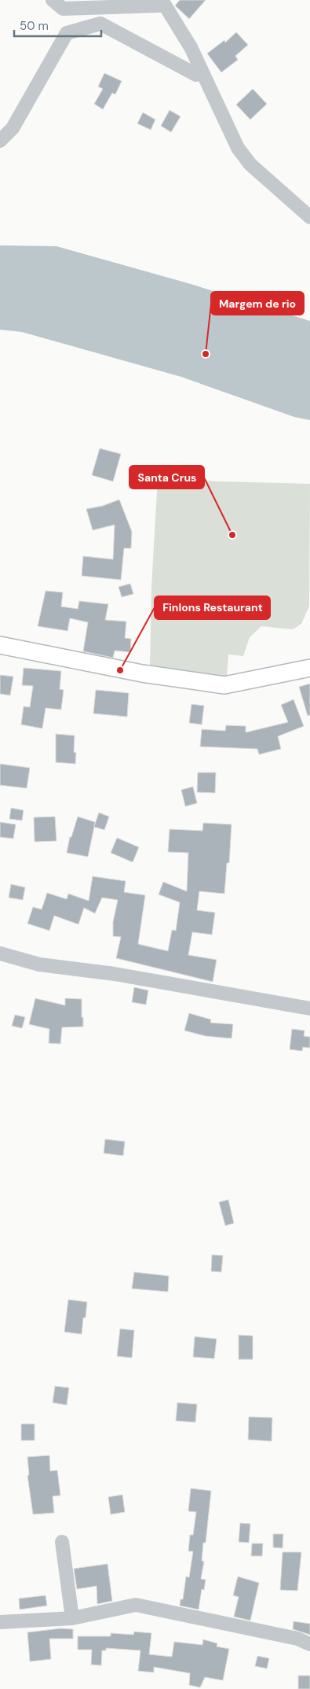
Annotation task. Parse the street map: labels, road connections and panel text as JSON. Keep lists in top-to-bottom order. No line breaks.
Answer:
{"places":["Margem de rio","Santa Crus","Finlons Restaurant"],"scale_bar":"50 m"}
